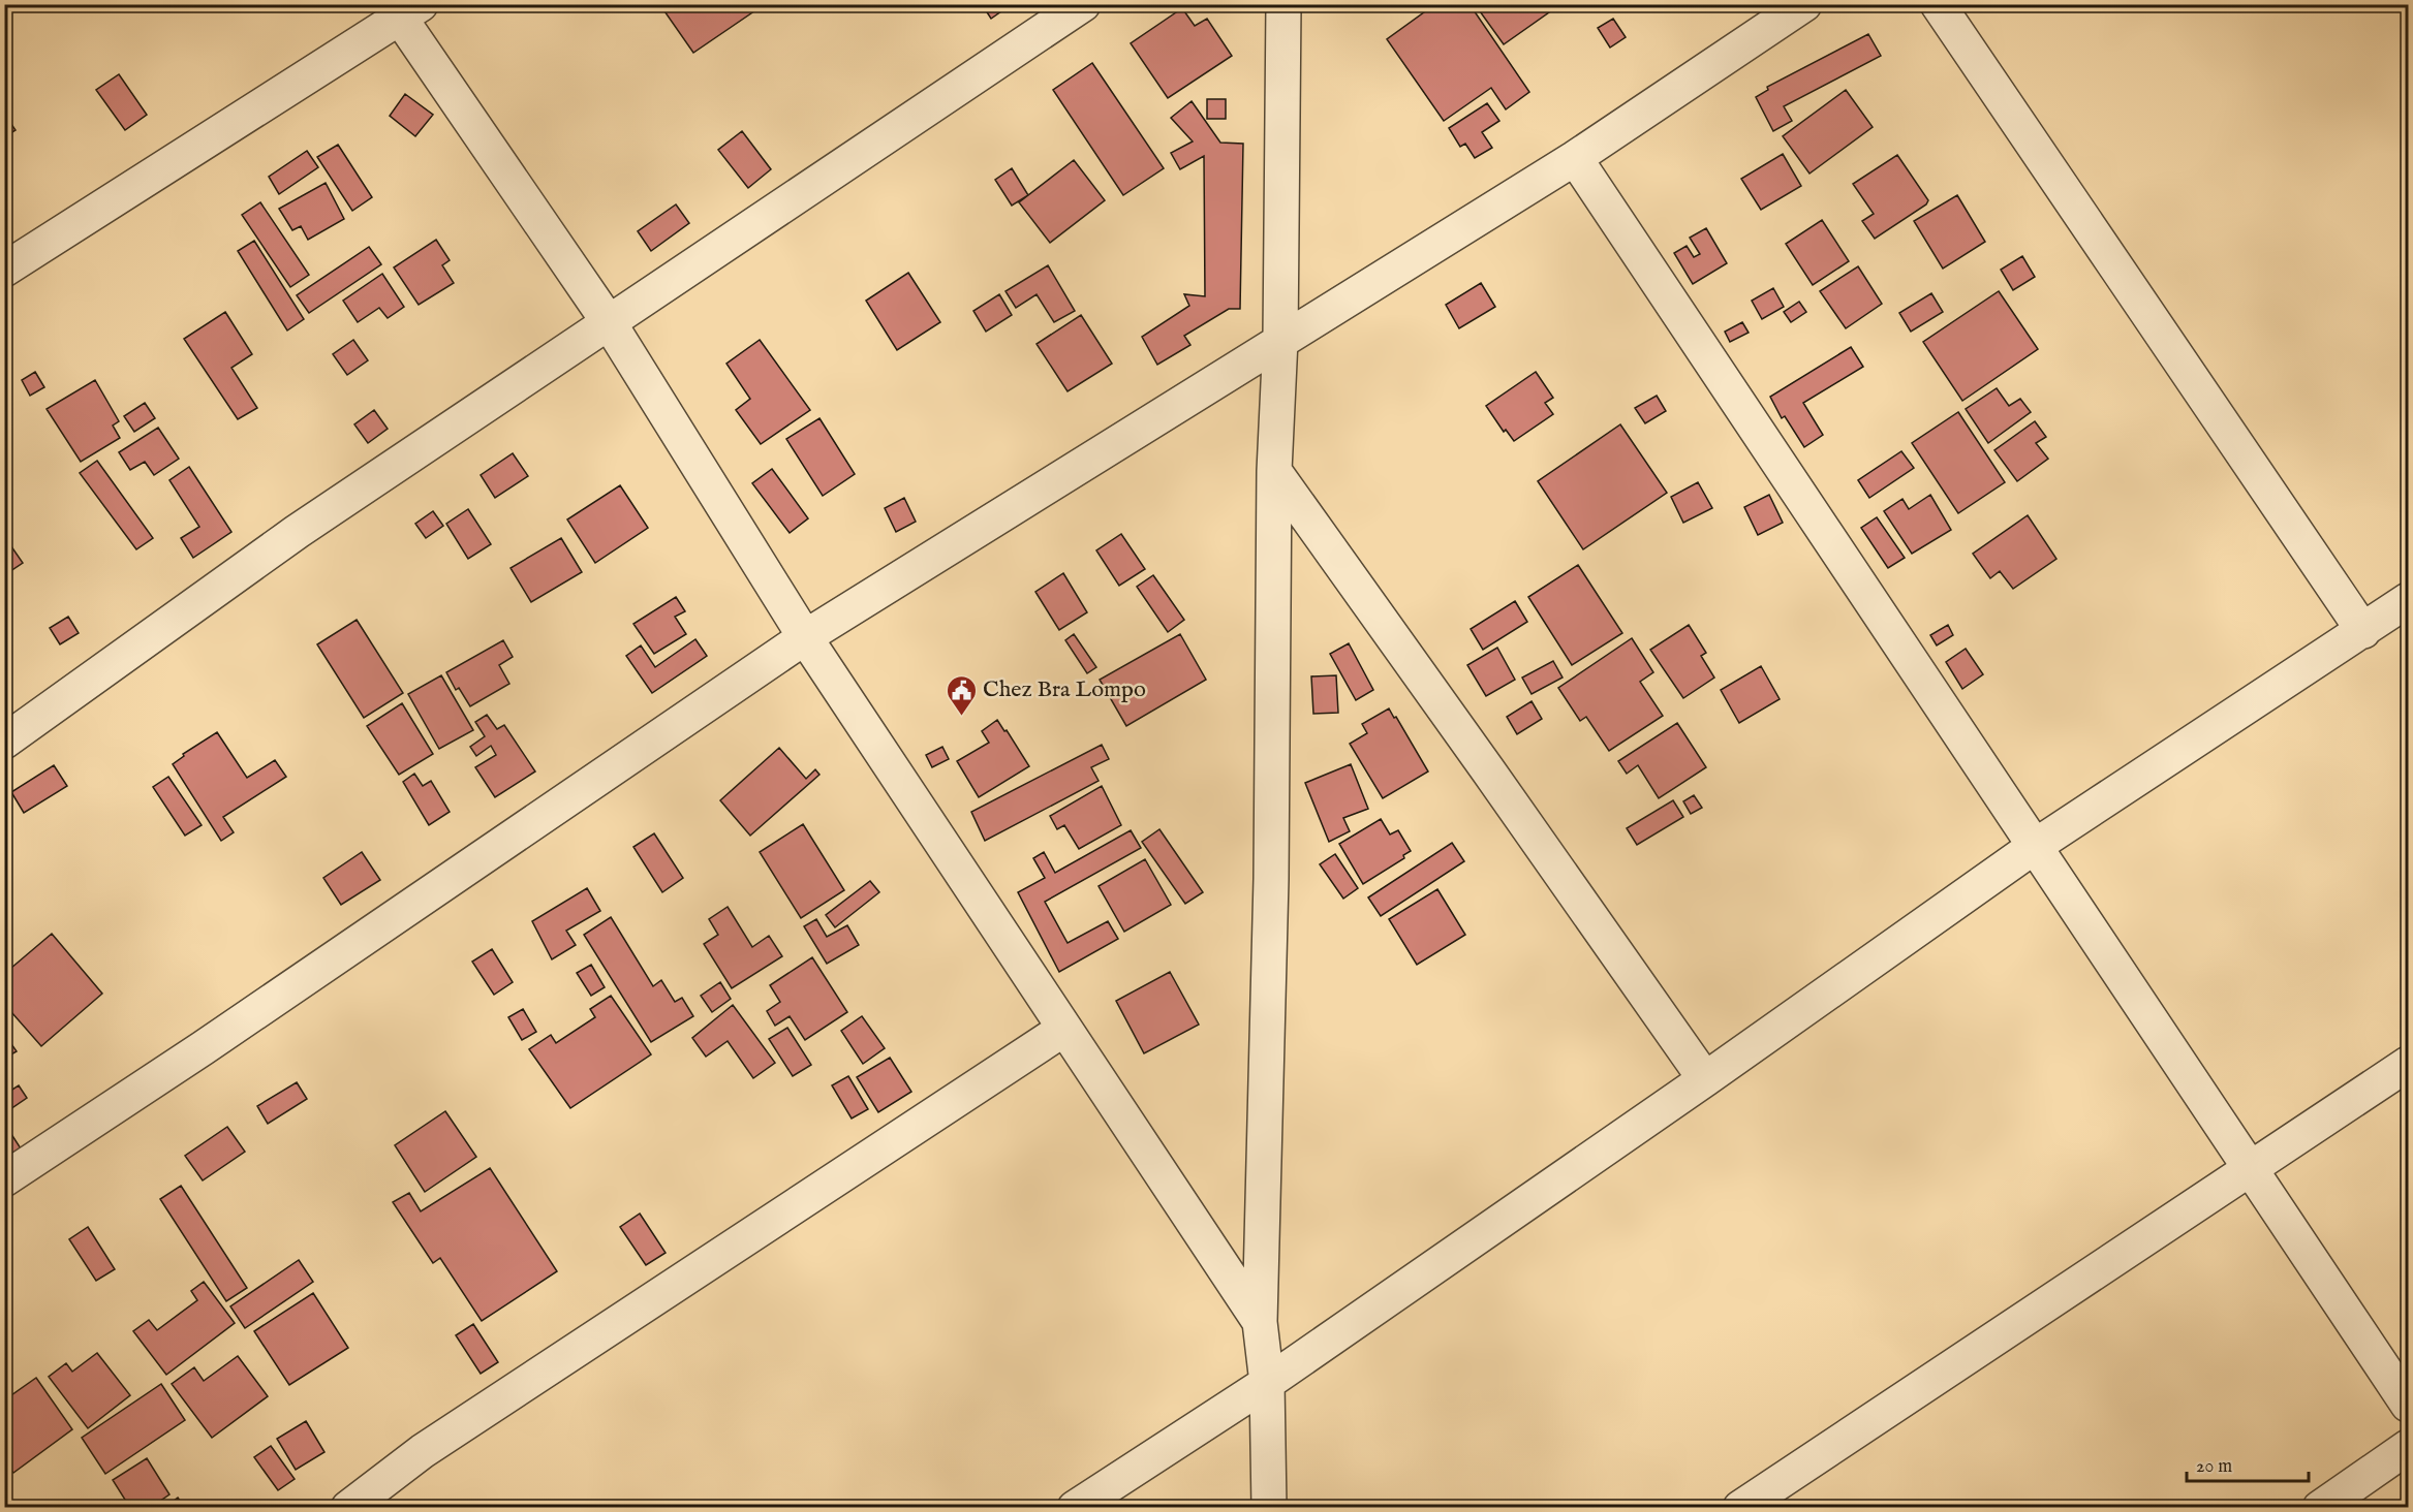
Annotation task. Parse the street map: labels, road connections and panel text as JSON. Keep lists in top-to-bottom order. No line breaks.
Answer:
{"places":{"public building":["Chez Bra Lompo"]},"scale_bar":"20 m"}
